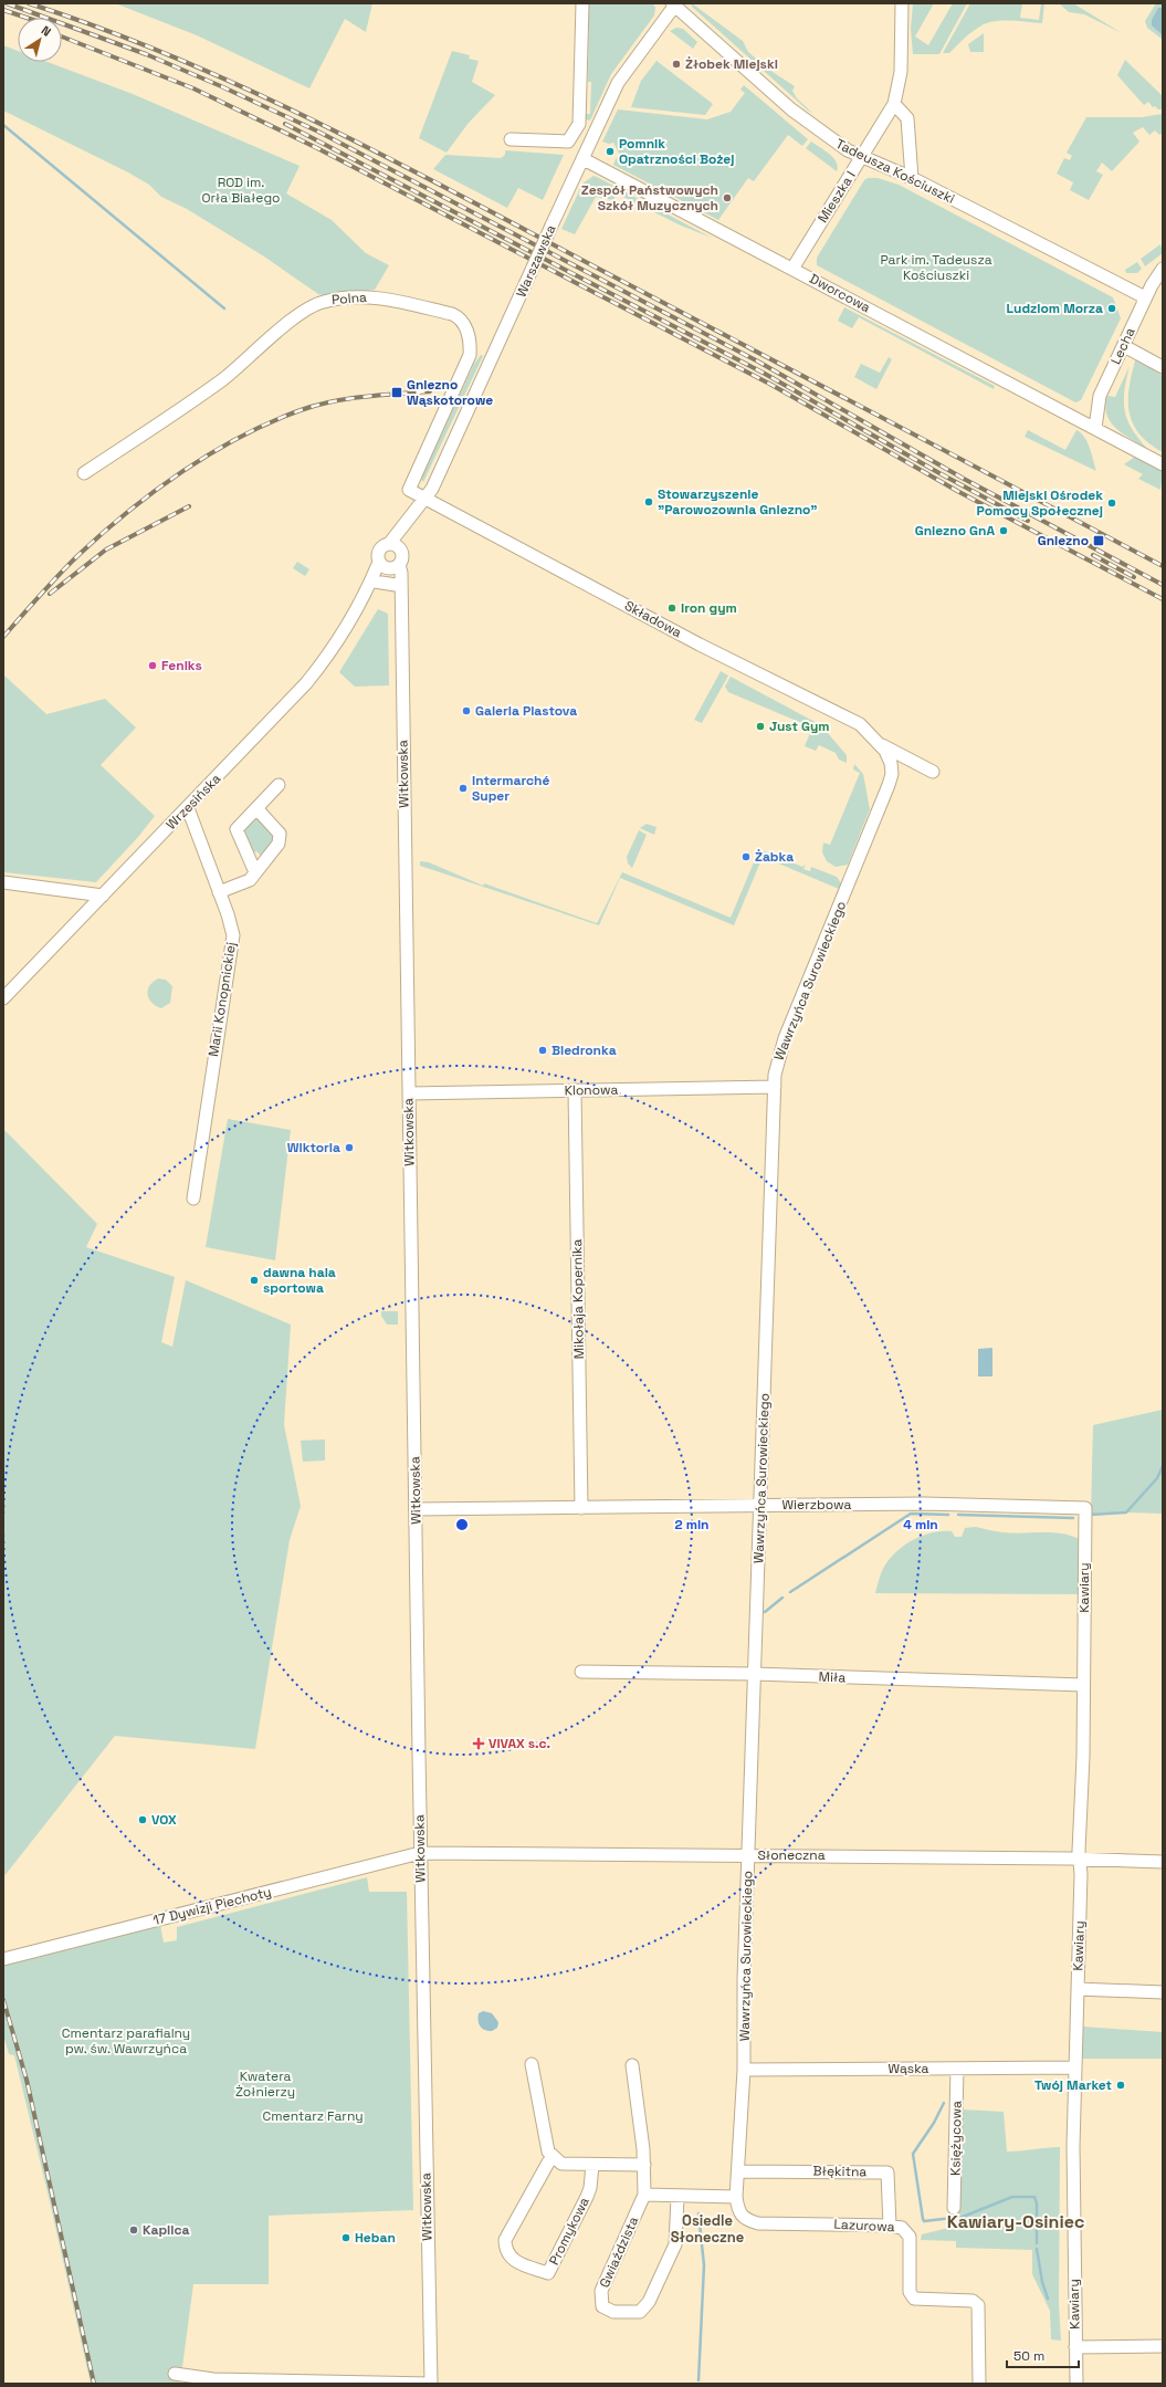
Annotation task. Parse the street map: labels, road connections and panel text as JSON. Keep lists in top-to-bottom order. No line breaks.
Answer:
{"streets":{"street":["Tadeusza Kościuszki","Mieszka I","Warszawska","Dworcowa","Polna","Lecha","Składowa","Witkowska","Wrzesińska","Wawrzyńca Surowieckiego","Marii Konopnickiej","Klonowa","Mikołaja Kopernika","Wierzbowa","Kawiary","Miła","Słoneczna","17 Dywizji Piechoty","Wąska","Księżycowa","Błękitna","Lazurowa","Promykowa","Gwiaździsta"]},"crossings":[["Tadeusza Kościuszki","Mieszka I"],["Tadeusza Kościuszki","Warszawska"],["Tadeusza Kościuszki","Lecha"],["Mieszka I","Dworcowa"],["Warszawska","Dworcowa"],["Warszawska","Polna"],["Warszawska","Składowa"],["Dworcowa","Lecha"],["Polna","Składowa"],["Składowa","Wawrzyńca Surowieckiego"],["Witkowska","Wrzesińska"],["Witkowska","Klonowa"],["Witkowska","Wierzbowa"],["Witkowska","Słoneczna"],["Witkowska","17 Dywizji Piechoty"],["Wrzesińska","Marii Konopnickiej"],["Wawrzyńca Surowieckiego","Klonowa"],["Wawrzyńca Surowieckiego","Wierzbowa"],["Wawrzyńca Surowieckiego","Miła"],["Wawrzyńca Surowieckiego","Słoneczna"],["Wawrzyńca Surowieckiego","Wąska"],["Wawrzyńca Surowieckiego","Błękitna"],["Wawrzyńca Surowieckiego","Lazurowa"],["Klonowa","Mikołaja Kopernika"],["Mikołaja Kopernika","Wierzbowa"],["Wierzbowa","Kawiary"],["Kawiary","Miła"],["Kawiary","Słoneczna"],["Kawiary","Wąska"],["Słoneczna","17 Dywizji Piechoty"],["Wąska","Księżycowa"],["Błękitna","Lazurowa"]],"districts":["Osiedle Słoneczne","Kawiary-Osiniec"],"parks":["ROD im. Orła Białego","Park im. Tadeusza Kościuszki","Cmentarz parafialny pw. św. Wawrzyńca","Kwatera Żołnierzy","Cmentarz Farny"],"places":{"other":["Żłobek Miejski","Pomnik Opatrzności Bożej","Zespół Państwowych Szkół Muzycznych","Ludziom Morza","Stowarzyszenie \"Parowozownia Gniezno\"","Miejski Ośrodek Pomocy Społecznej","Gniezno GnA","Iron gym","Feniks","Galeria Piastova","Just Gym","Intermarché Super","Żabka","Biedronka","Wiktoria","dawna hala sportowa","VOX","Twój Market","Kaplica","Heban"],"transit":["Gniezno Wąskotorowe","Gniezno"],"health":["VIVAX s.c."]},"scale_bar":"50 m","north":"top right","rings":["2 min","4 min"]}
